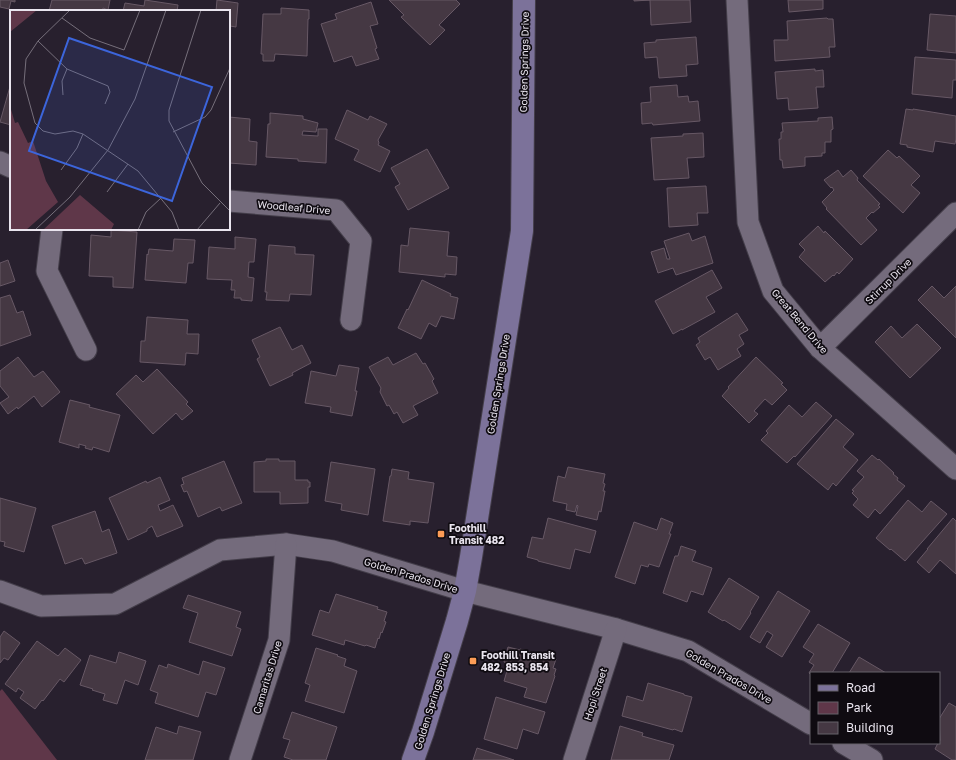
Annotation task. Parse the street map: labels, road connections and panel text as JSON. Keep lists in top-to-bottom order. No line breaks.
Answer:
{"streets":{"main road":["Golden Springs Drive"],"street":["Woodleaf Drive","Stirrup Drive","Great Bend Drive","Golden Prados Drive","Camaritas Drive","Hopi Street"]},"crossings":[["Golden Springs Drive","Golden Prados Drive"],["Stirrup Drive","Great Bend Drive"],["Golden Prados Drive","Camaritas Drive"],["Golden Prados Drive","Hopi Street"]],"places":{"transit":["Foothill Transit 482","Foothill Transit 482, 853, 854"]},"legend":["Road","Park","Building"]}
